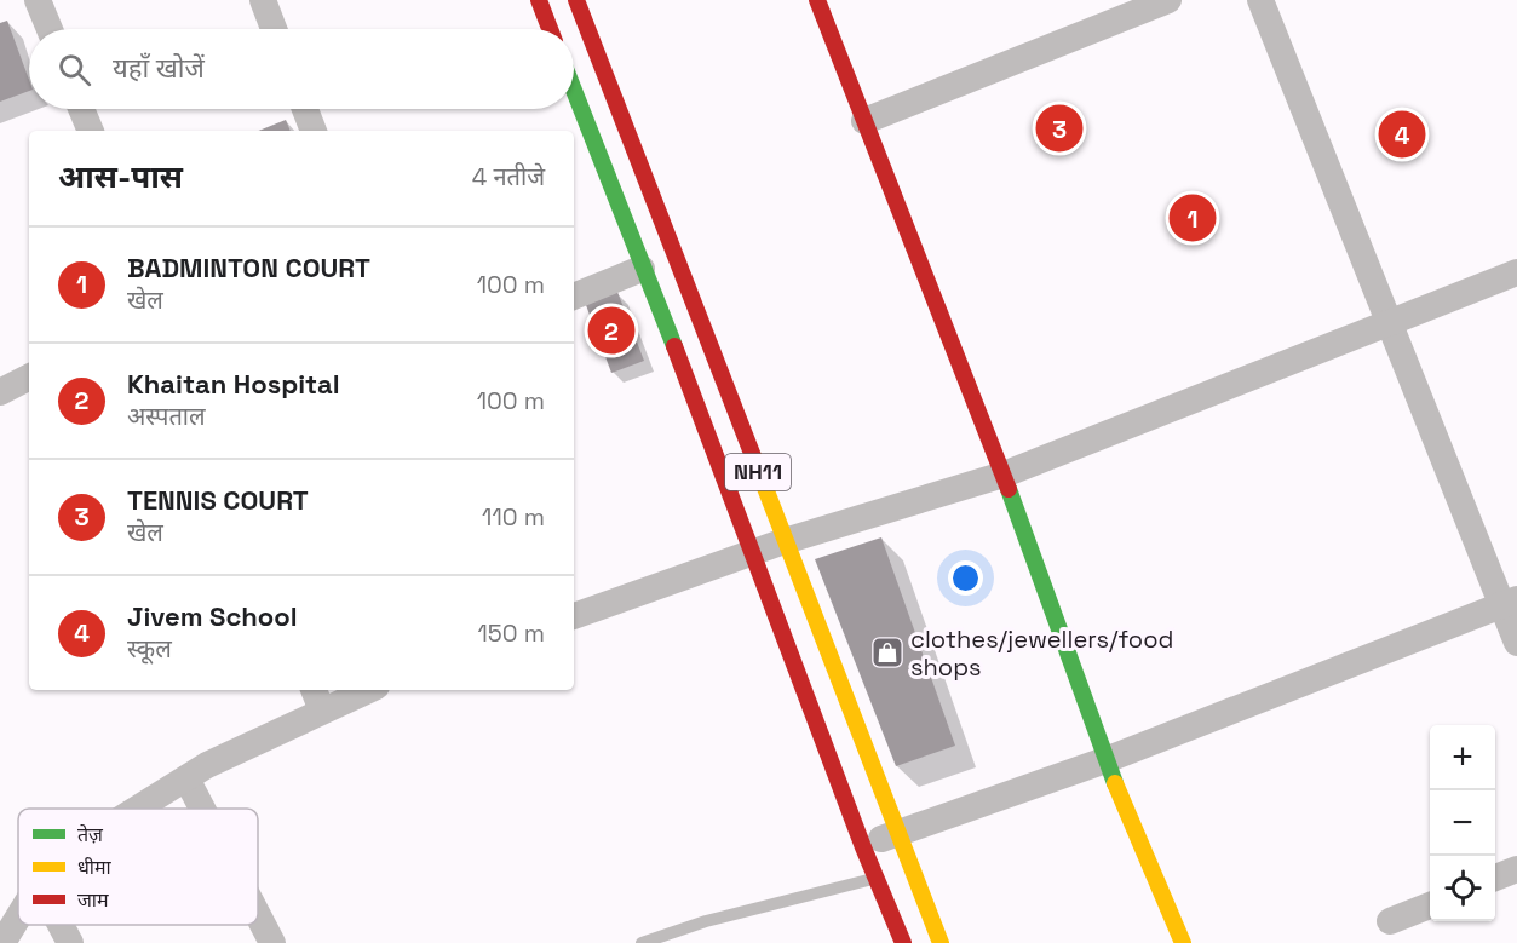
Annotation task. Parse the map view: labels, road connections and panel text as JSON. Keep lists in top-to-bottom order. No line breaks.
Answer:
{"streets":{"main road":["NH11"]},"places":{"shop":["clothes/jewellers/food shops"]},"legend":["तेज़","धीमा","जाम"],"page":{"search":"यहाँ खोजें","pins":["3","4","1","2"],"heading":["आस-पास","4 नतीजे"],"list":[{"mark":"1","name":"BADMINTON COURT","note":"खेल","value":"100 m"},{"mark":"2","name":"Khaitan Hospital","note":"अस्पताल","value":"100 m"},{"mark":"3","name":"TENNIS COURT","note":"खेल","value":"110 m"},{"mark":"4","name":"Jivem School","note":"स्कूल","value":"150 m"}],"map_buttons":["+","−"]}}
